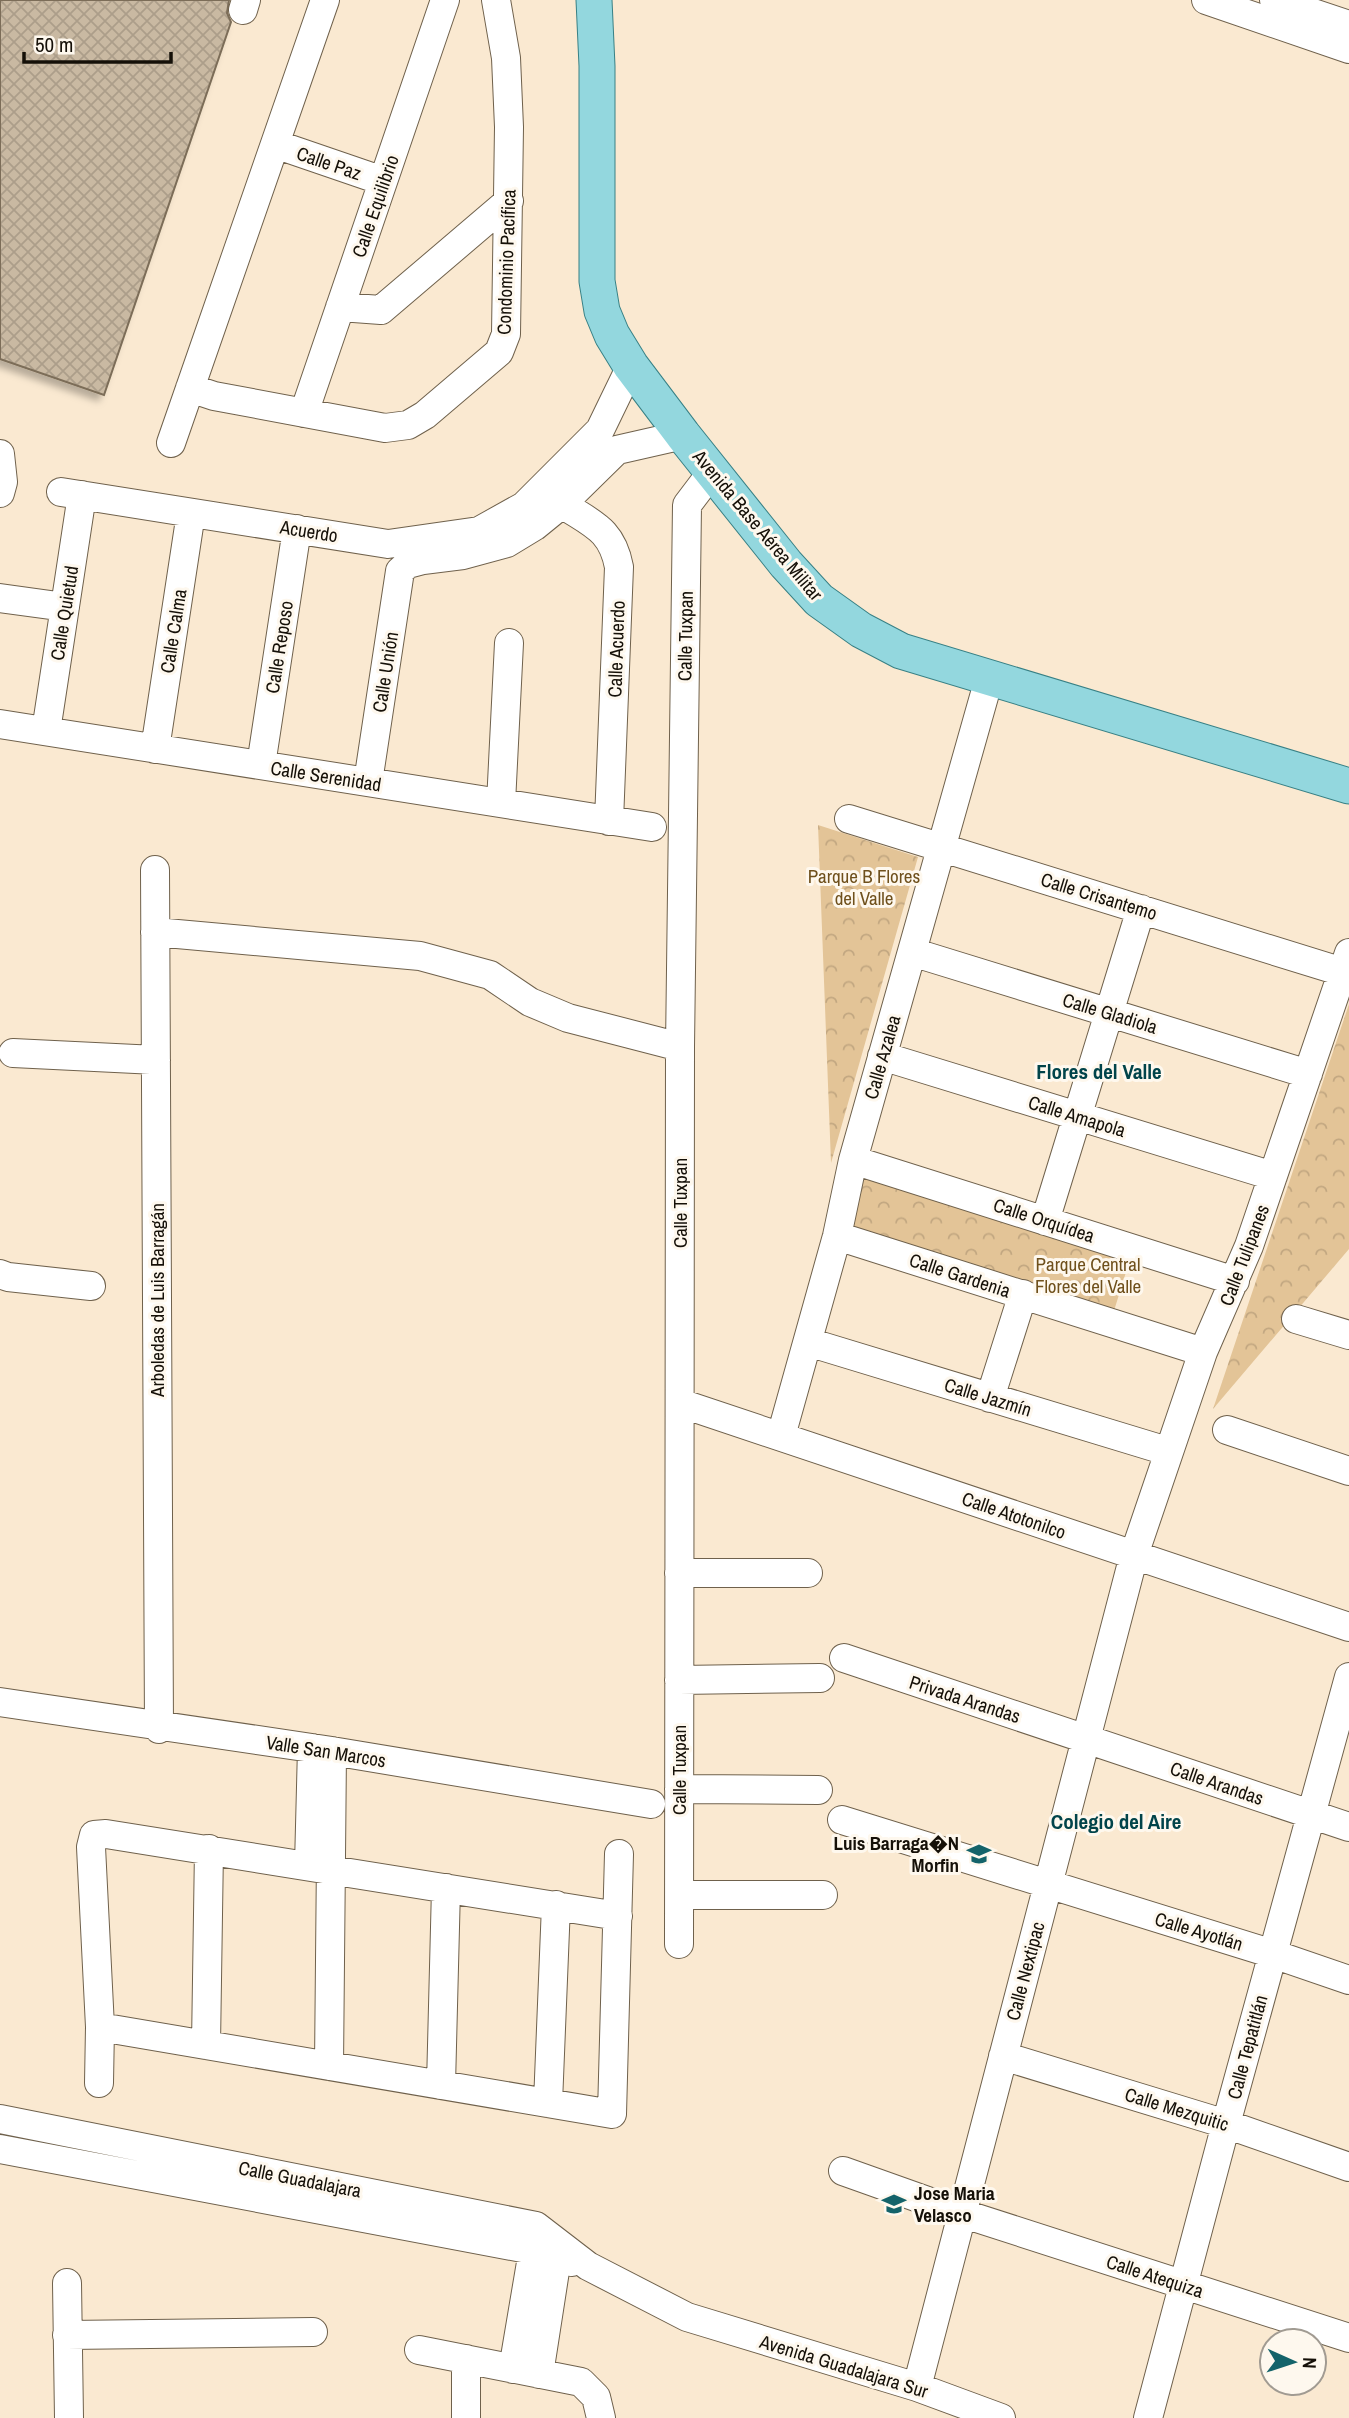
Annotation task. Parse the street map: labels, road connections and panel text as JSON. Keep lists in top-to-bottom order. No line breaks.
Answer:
{"streets":{"main road":["Avenida Base Aérea Militar"],"street":["Calle Paz","Calle Equilibrio","Condominio Pacífica","Acuerdo","Calle Quietud","Calle Calma","Calle Tuxpan","Calle Reposo","Calle Acuerdo","Calle Unión","Calle Serenidad","Calle Crisantemo","Calle Gladiola","Calle Azalea","Calle Amapola","Calle Orquídea","Calle Tulipanes","Calle Gardenia","Arboledas de Luis Barragán","Calle Jazmín","Calle Atotonilco","Privada Arandas","Valle San Marcos","Calle Arandas","Calle Ayotlán","Calle Nextipac","Calle Tepatitlán","Calle Mezquitic","Calle Guadalajara","Calle Atequiza","Avenida Guadalajara Sur"]},"crossings":[["Calle Paz","Calle Equilibrio"],["Calle Equilibrio","Condominio Pacífica"],["Avenida Base Aérea Militar","Acuerdo"],["Avenida Base Aérea Militar","Calle Tuxpan"],["Avenida Base Aérea Militar","Calle Azalea"],["Acuerdo","Calle Quietud"],["Acuerdo","Calle Calma"],["Acuerdo","Calle Reposo"],["Acuerdo","Calle Acuerdo"],["Acuerdo","Calle Unión"],["Calle Quietud","Calle Serenidad"],["Calle Calma","Calle Serenidad"],["Calle Tuxpan","Calle Atotonilco"],["Calle Reposo","Calle Serenidad"],["Calle Acuerdo","Calle Serenidad"],["Calle Unión","Calle Serenidad"],["Calle Crisantemo","Calle Azalea"],["Calle Crisantemo","Calle Tulipanes"],["Calle Gladiola","Calle Azalea"],["Calle Gladiola","Calle Tulipanes"],["Calle Azalea","Calle Amapola"],["Calle Azalea","Calle Orquídea"],["Calle Azalea","Calle Gardenia"],["Calle Azalea","Calle Jazmín"],["Calle Azalea","Calle Atotonilco"],["Calle Amapola","Calle Tulipanes"],["Calle Orquídea","Calle Tulipanes"],["Calle Tulipanes","Calle Gardenia"],["Calle Tulipanes","Calle Jazmín"],["Calle Tulipanes","Calle Atotonilco"],["Calle Tulipanes","Calle Nextipac"],["Arboledas de Luis Barragán","Valle San Marcos"],["Calle Atotonilco","Calle Nextipac"],["Privada Arandas","Calle Arandas"],["Privada Arandas","Calle Nextipac"],["Calle Arandas","Calle Nextipac"],["Calle Arandas","Calle Tepatitlán"],["Calle Ayotlán","Calle Nextipac"],["Calle Ayotlán","Calle Tepatitlán"],["Calle Nextipac","Calle Mezquitic"],["Calle Nextipac","Calle Atequiza"],["Calle Nextipac","Avenida Guadalajara Sur"],["Calle Tepatitlán","Calle Mezquitic"],["Calle Tepatitlán","Calle Atequiza"],["Calle Guadalajara","Avenida Guadalajara Sur"]],"districts":["Flores del Valle","Colegio del Aire"],"parks":["Parque B Flores del Valle","Parque Central Flores del Valle"],"places":{"school or university":["Luis Barraga�N Morfin","Jose Maria Velasco"]},"scale_bar":"50 m","north":"right"}
